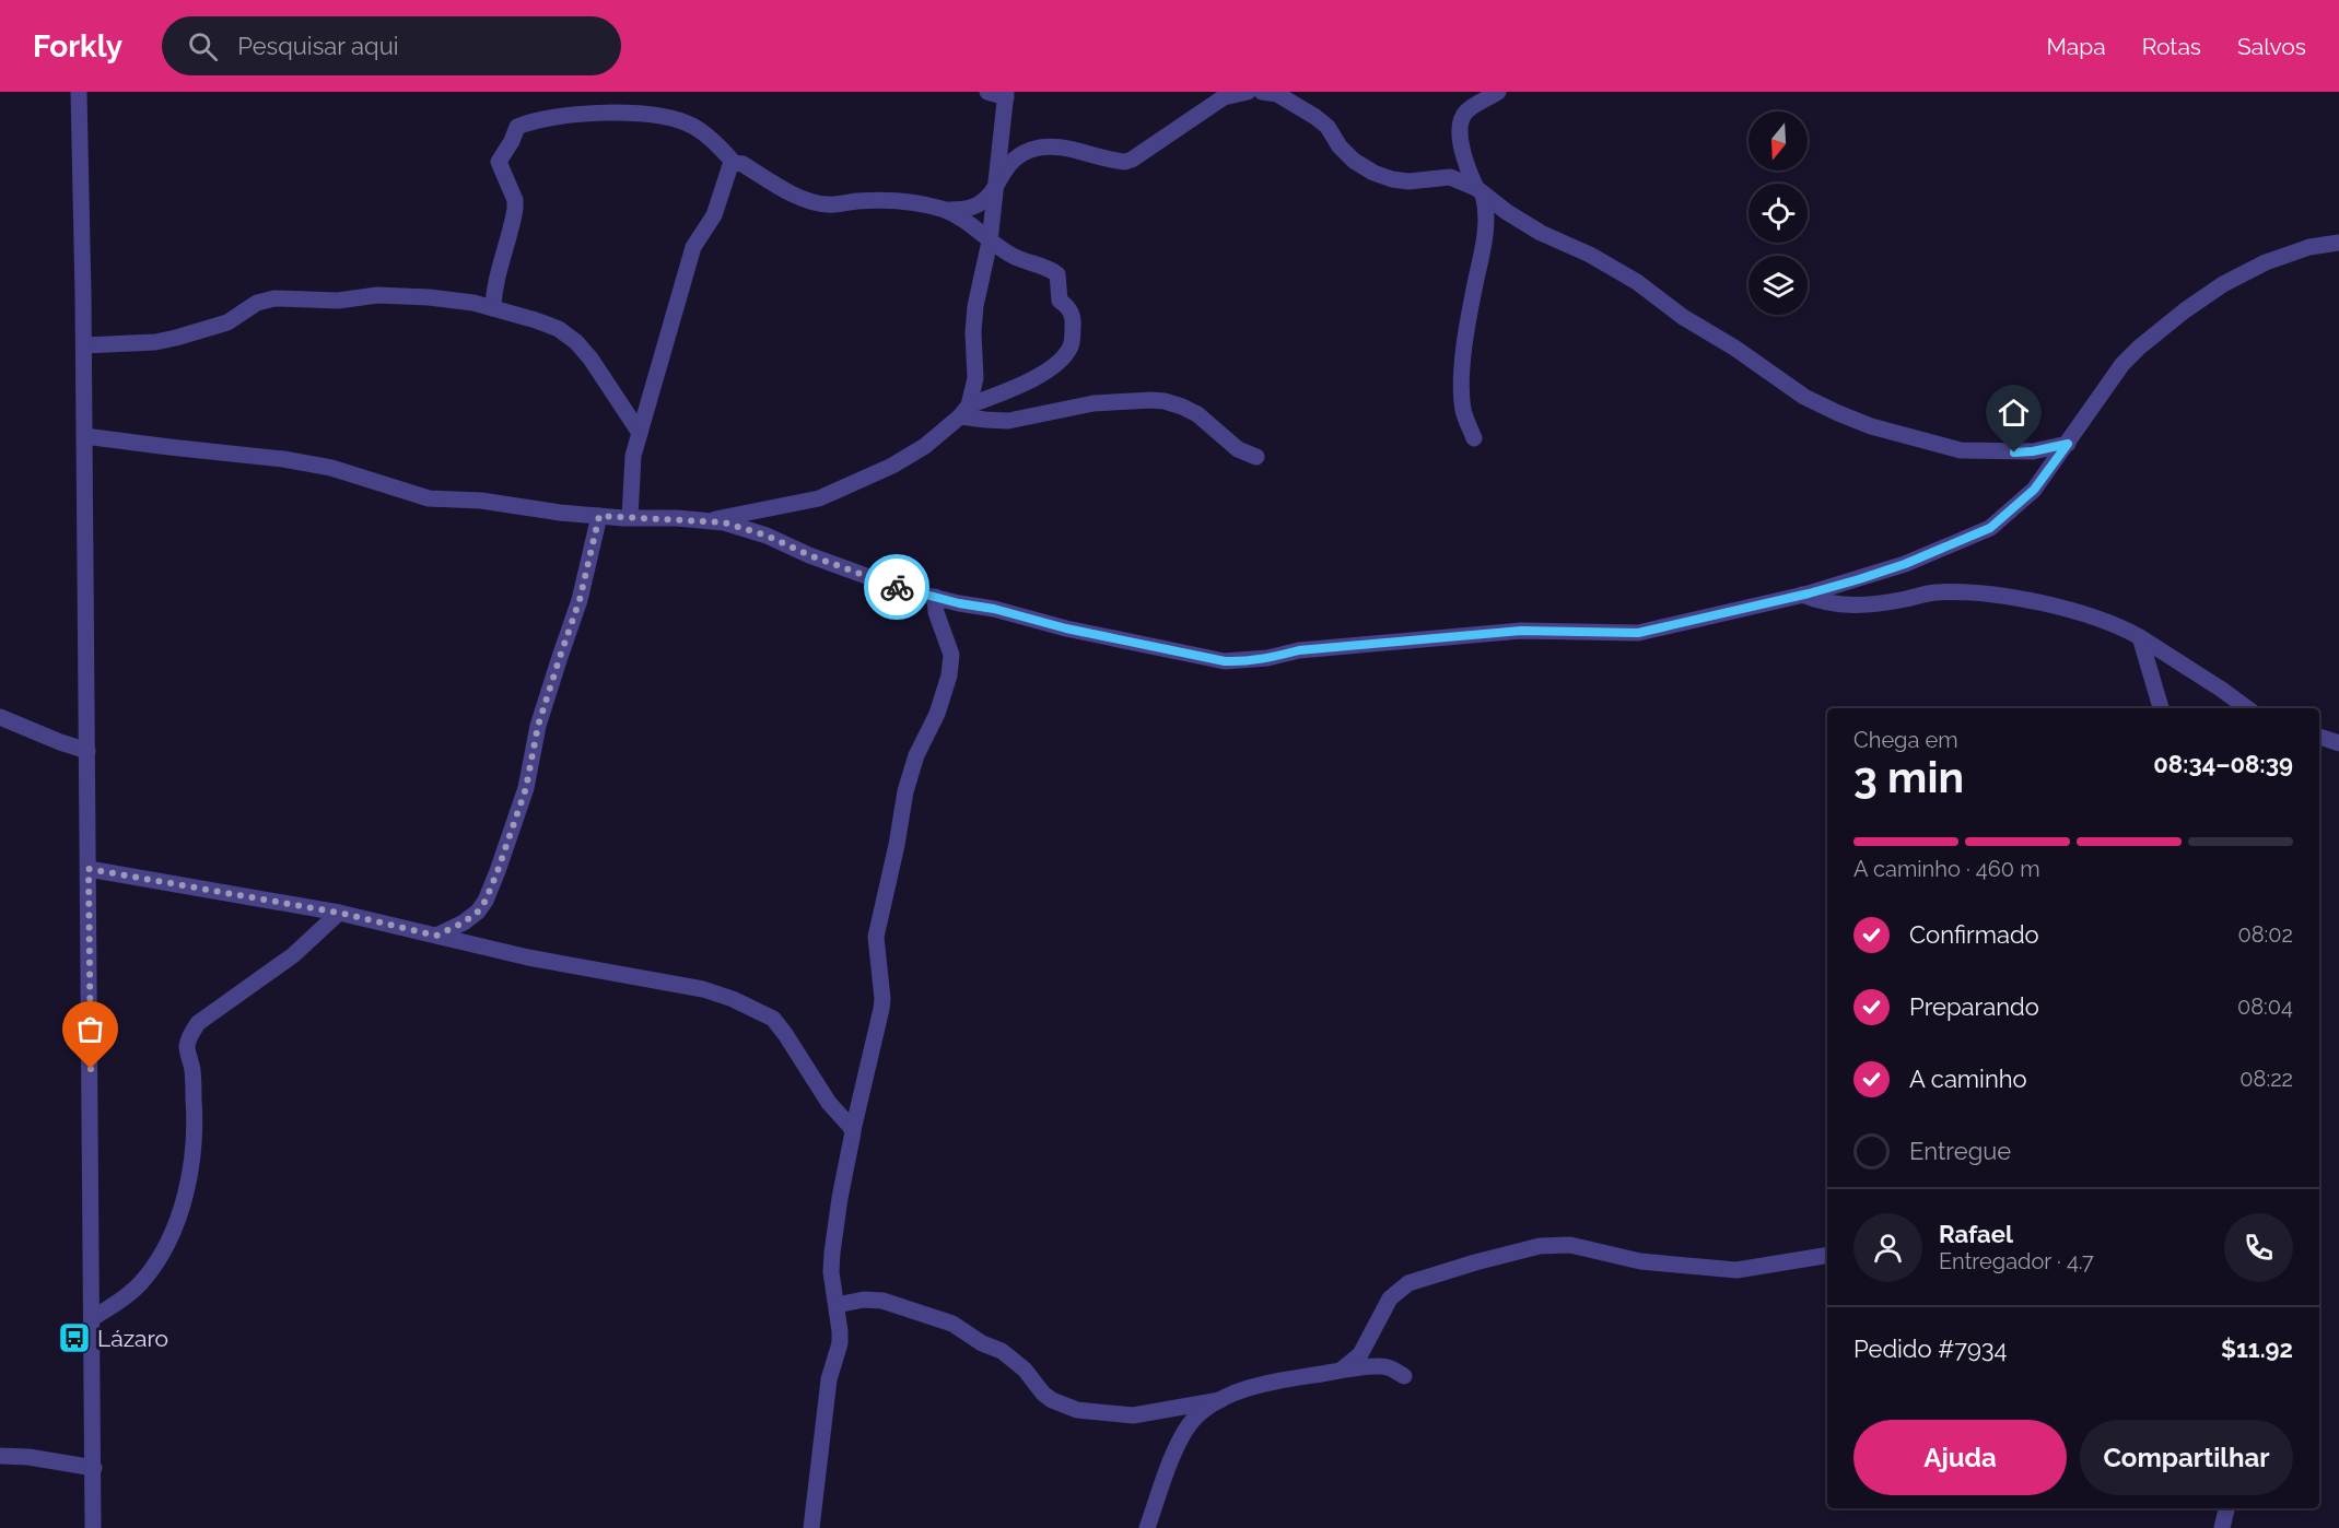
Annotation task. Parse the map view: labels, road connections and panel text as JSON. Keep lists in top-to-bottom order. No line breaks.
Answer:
{"places":{"bus stop":["Lázaro"]},"north":"bottom","page":{"header":"Forkly","search":"Pesquisar aqui","nav":["Mapa","Rotas","Salvos"],"heading":["3 min","Chega em","08:34–08:39"],"panel":["Rafael","Entregador · 4.7","Pedido #7934","$11.92"],"bar":"A caminho · 460 m","list":[["Confirmado","08:02"],["Preparando","08:04"],["A caminho","08:22"],"Entregue"],"buttons":["Ajuda","Compartilhar"]}}
